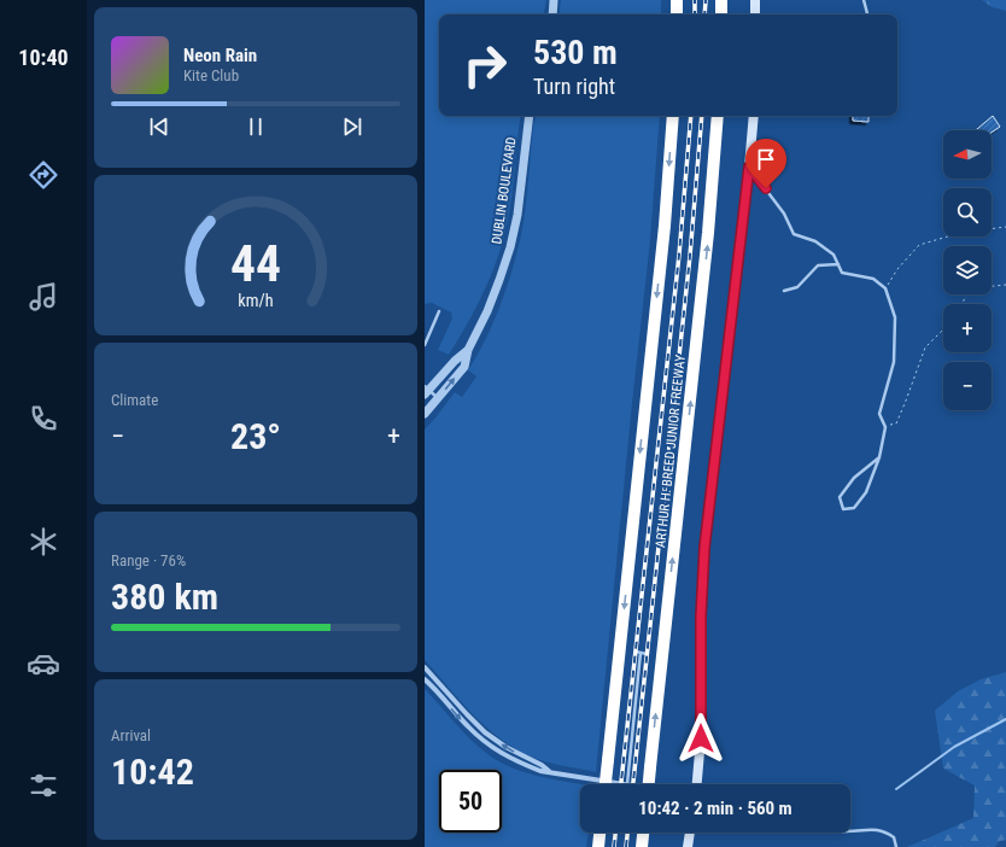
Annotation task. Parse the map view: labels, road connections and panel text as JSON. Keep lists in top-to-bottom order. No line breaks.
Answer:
{"streets":{"highway":["ARTHUR H. BREED JUNIOR FREEWAY"],"street":["DUBLIN BOULEVARD"]},"north":"left","page":{"tabs":"10:40","turn":["530 m","Turn right"],"song":["Neon Rain","Kite Club"],"map_buttons":["+","−"],"tile":["Climate",["Range · 76%","380 km"],["Arrival","10:42"]],"heat":["−","23°","+"],"limit":"50","trip":"10:42 · 2 min · 560 m","gauge":["44","km/h"]}}
